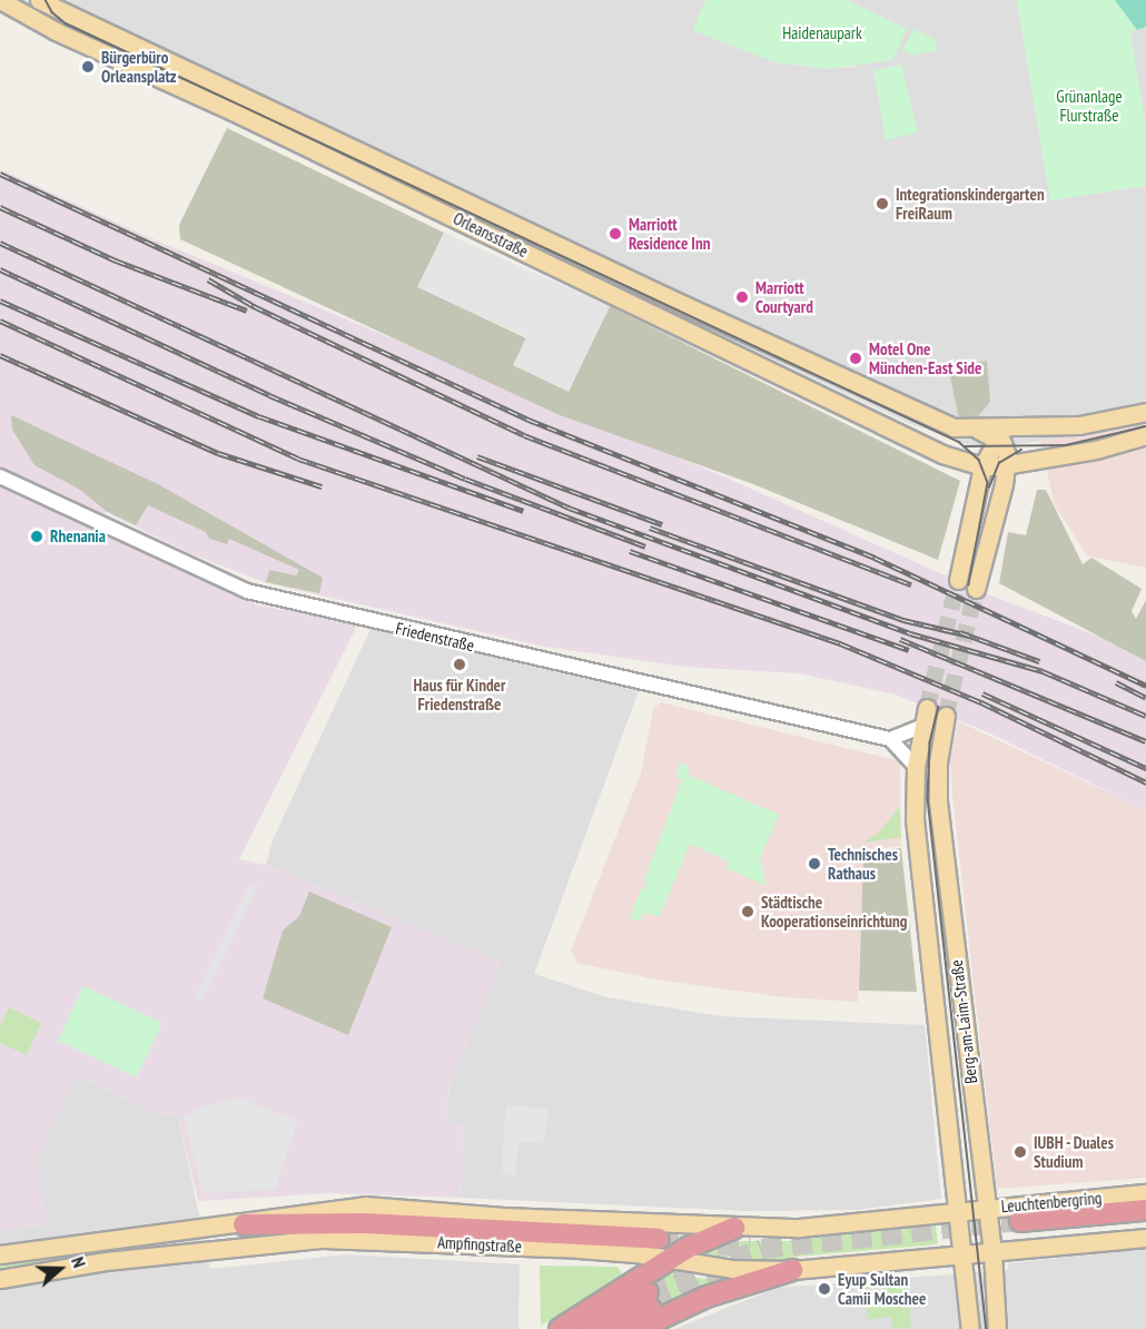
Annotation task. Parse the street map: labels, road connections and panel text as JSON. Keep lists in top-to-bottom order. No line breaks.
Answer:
{"streets":{"highway":["Leuchtenbergring"],"main road":["Orleansstraße","Berg-am-Laim-Straße","Ampfingstraße"],"street":["Friedenstraße"]},"crossings":[["Berg-am-Laim-Straße","Leuchtenbergring"],["Berg-am-Laim-Straße","Ampfingstraße"],["Leuchtenbergring","Ampfingstraße"]],"parks":["Haidenaupark","Grünanlage Flurstraße"],"places":["Bürgerbüro Orleansplatz","Integrationskindergarten FreiRaum","Marriott Residence Inn","Marriott Courtyard","Motel One München-East Side","Rhenania","Haus für Kinder Friedenstraße","Technisches Rathaus","Städtische Kooperationseinrichtung","IUBH - Duales Studium","Eyup Sultan Camii Moschee"],"north":"right"}
